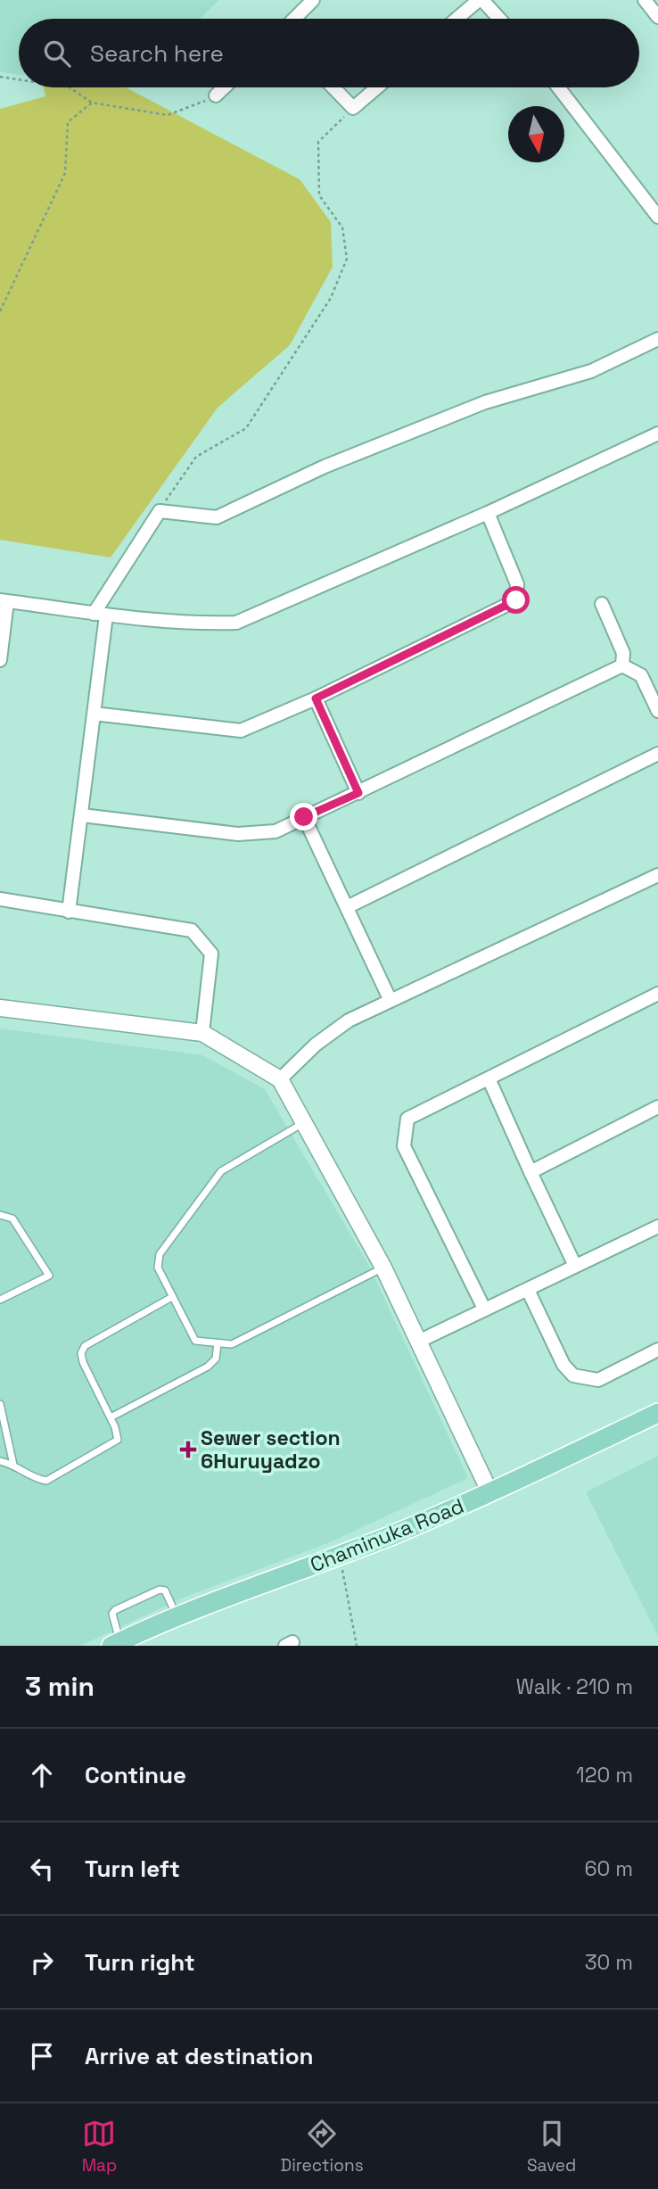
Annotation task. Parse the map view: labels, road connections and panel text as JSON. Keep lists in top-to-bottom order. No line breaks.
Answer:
{"streets":{"main road":["Chaminuka Road"]},"places":{"health":["Sewer section 6Huruyadzo"]},"north":"bottom","page":{"search":"Search here","heading":["3 min","Walk · 210 m"],"list":[["Continue","120 m"],["Turn left","60 m"],["Turn right","30 m"],"Arrive at destination"],"nav":["Map","Directions","Saved"]}}
